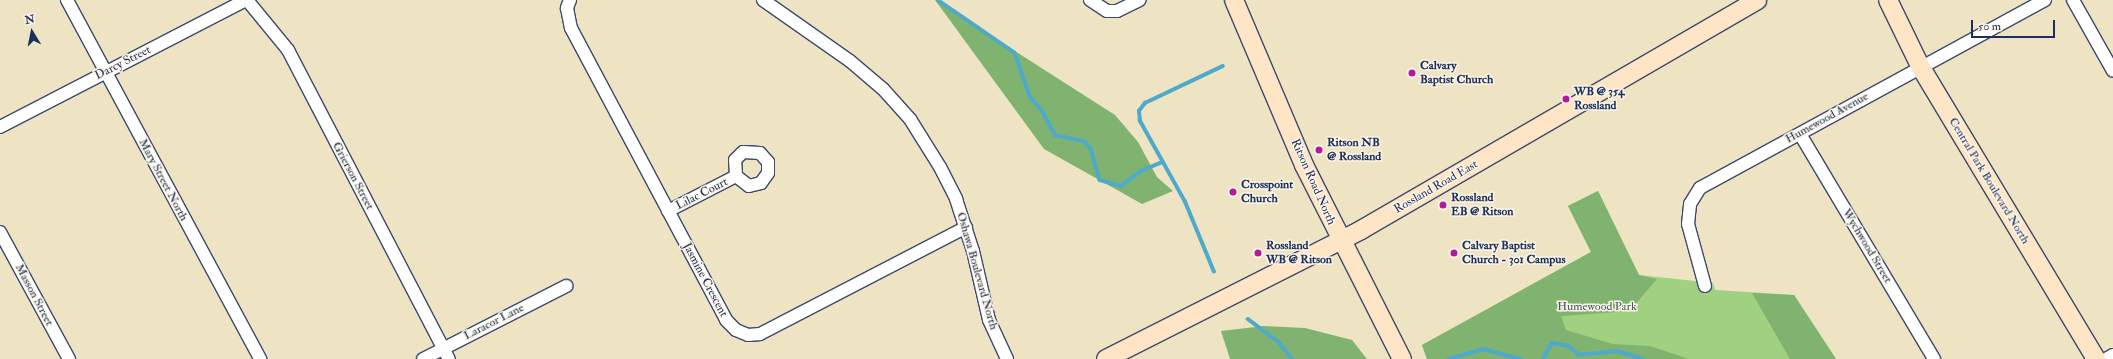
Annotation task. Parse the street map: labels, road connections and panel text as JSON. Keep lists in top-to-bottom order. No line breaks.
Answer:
{"streets":{"main road":["Central Park Boulevard North","Ritson Road North","Rossland Road East"],"street":["Darcy Street","Humewood Avenue","Grierson Street","Mary Street North","Lilac Court","Wychwood Street","Oshawa Boulevard North","Jasmine Crescent","Masson Street","Laracor Lane"]},"crossings":[["Darcy Street","Grierson Street"],["Darcy Street","Mary Street North"],["Humewood Avenue","Central Park Boulevard North"],["Humewood Avenue","Wychwood Street"],["Grierson Street","Laracor Lane"],["Ritson Road North","Rossland Road East"],["Lilac Court","Jasmine Crescent"],["Oshawa Boulevard North","Jasmine Crescent"]],"parks":["Humewood Park"],"places":["Calvary Baptist Church","WB @ 354 Rossland","Ritson NB @ Rossland","Crosspoint Church","Rossland EB @ Ritson","Rossland WB @ Ritson","Calvary Baptist Church - 301 Campus"],"scale_bar":"50 m","north":"top"}
